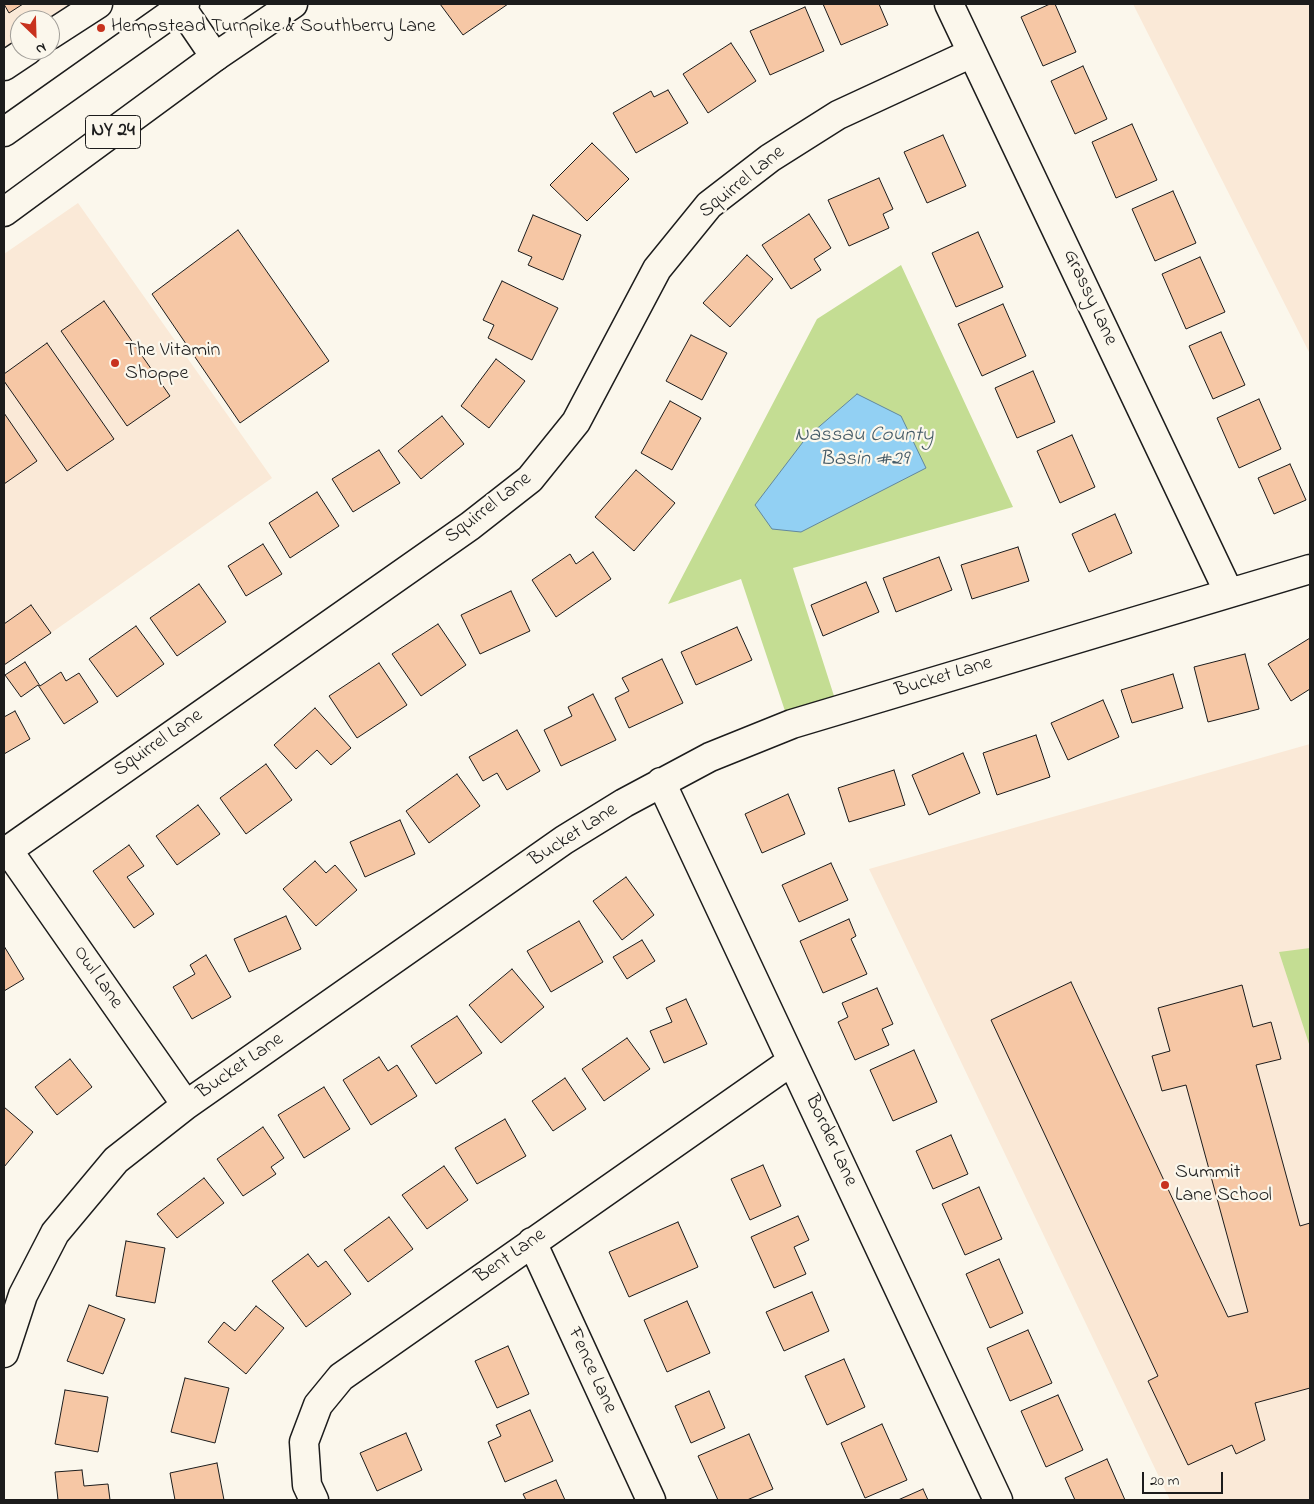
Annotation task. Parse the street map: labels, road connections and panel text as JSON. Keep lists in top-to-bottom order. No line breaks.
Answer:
{"streets":{"street":["NY 24","Squirrel Lane","Grassy Lane","Bucket Lane","Owl Lane","Border Lane","Bent Lane","Fence Lane"]},"crossings":[["Squirrel Lane","Grassy Lane"],["Squirrel Lane","Owl Lane"],["Grassy Lane","Bucket Lane"],["Bucket Lane","Owl Lane"],["Bucket Lane","Border Lane"],["Border Lane","Bent Lane"],["Bent Lane","Fence Lane"]],"water":["Nassau County Basin #29"],"places":["Hempstead Turnpike & Southberry Lane","The Vitamin Shoppe","Summit Lane School"],"scale_bar":"20 m","north":"bottom right"}
